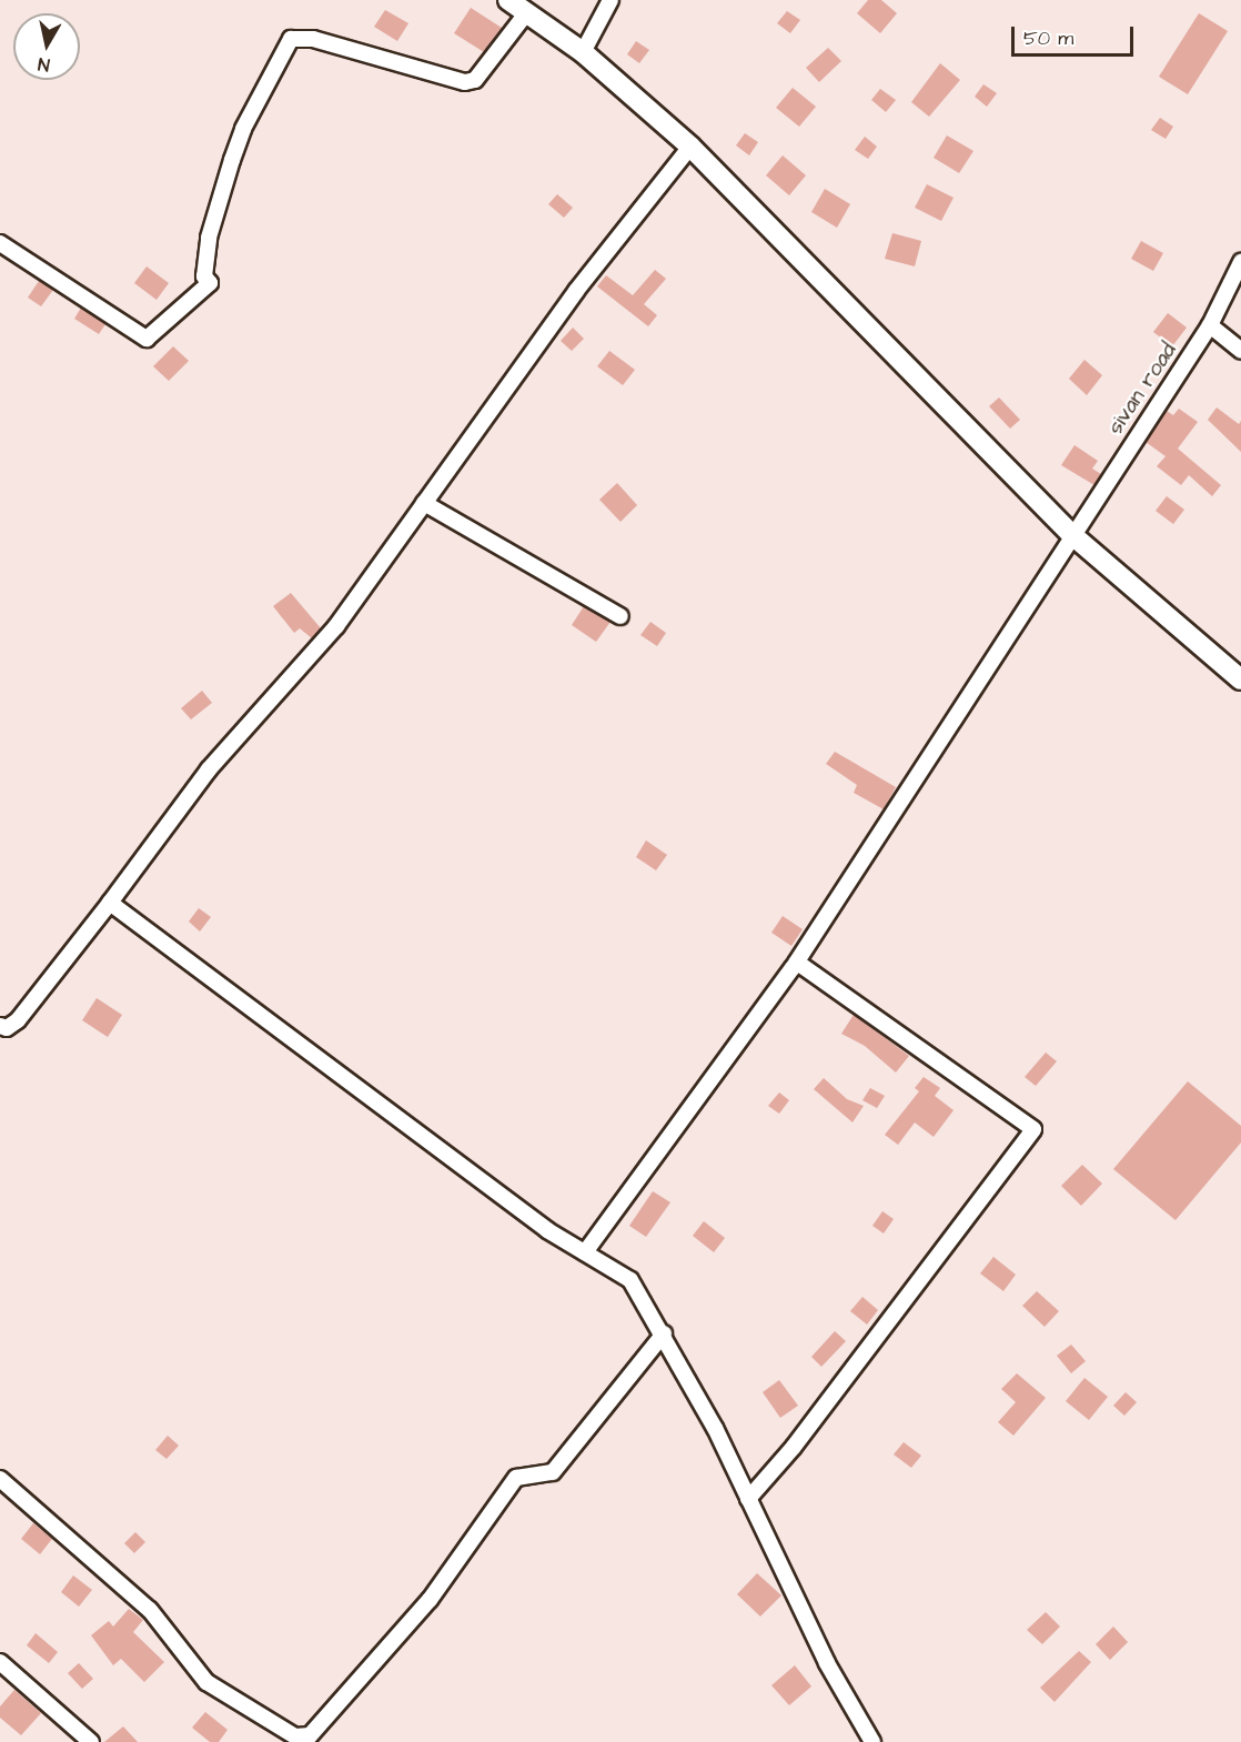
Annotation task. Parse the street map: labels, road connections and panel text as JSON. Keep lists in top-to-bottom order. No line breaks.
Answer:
{"streets":{"street":["sivan road"]},"scale_bar":"50 m","north":"bottom"}
